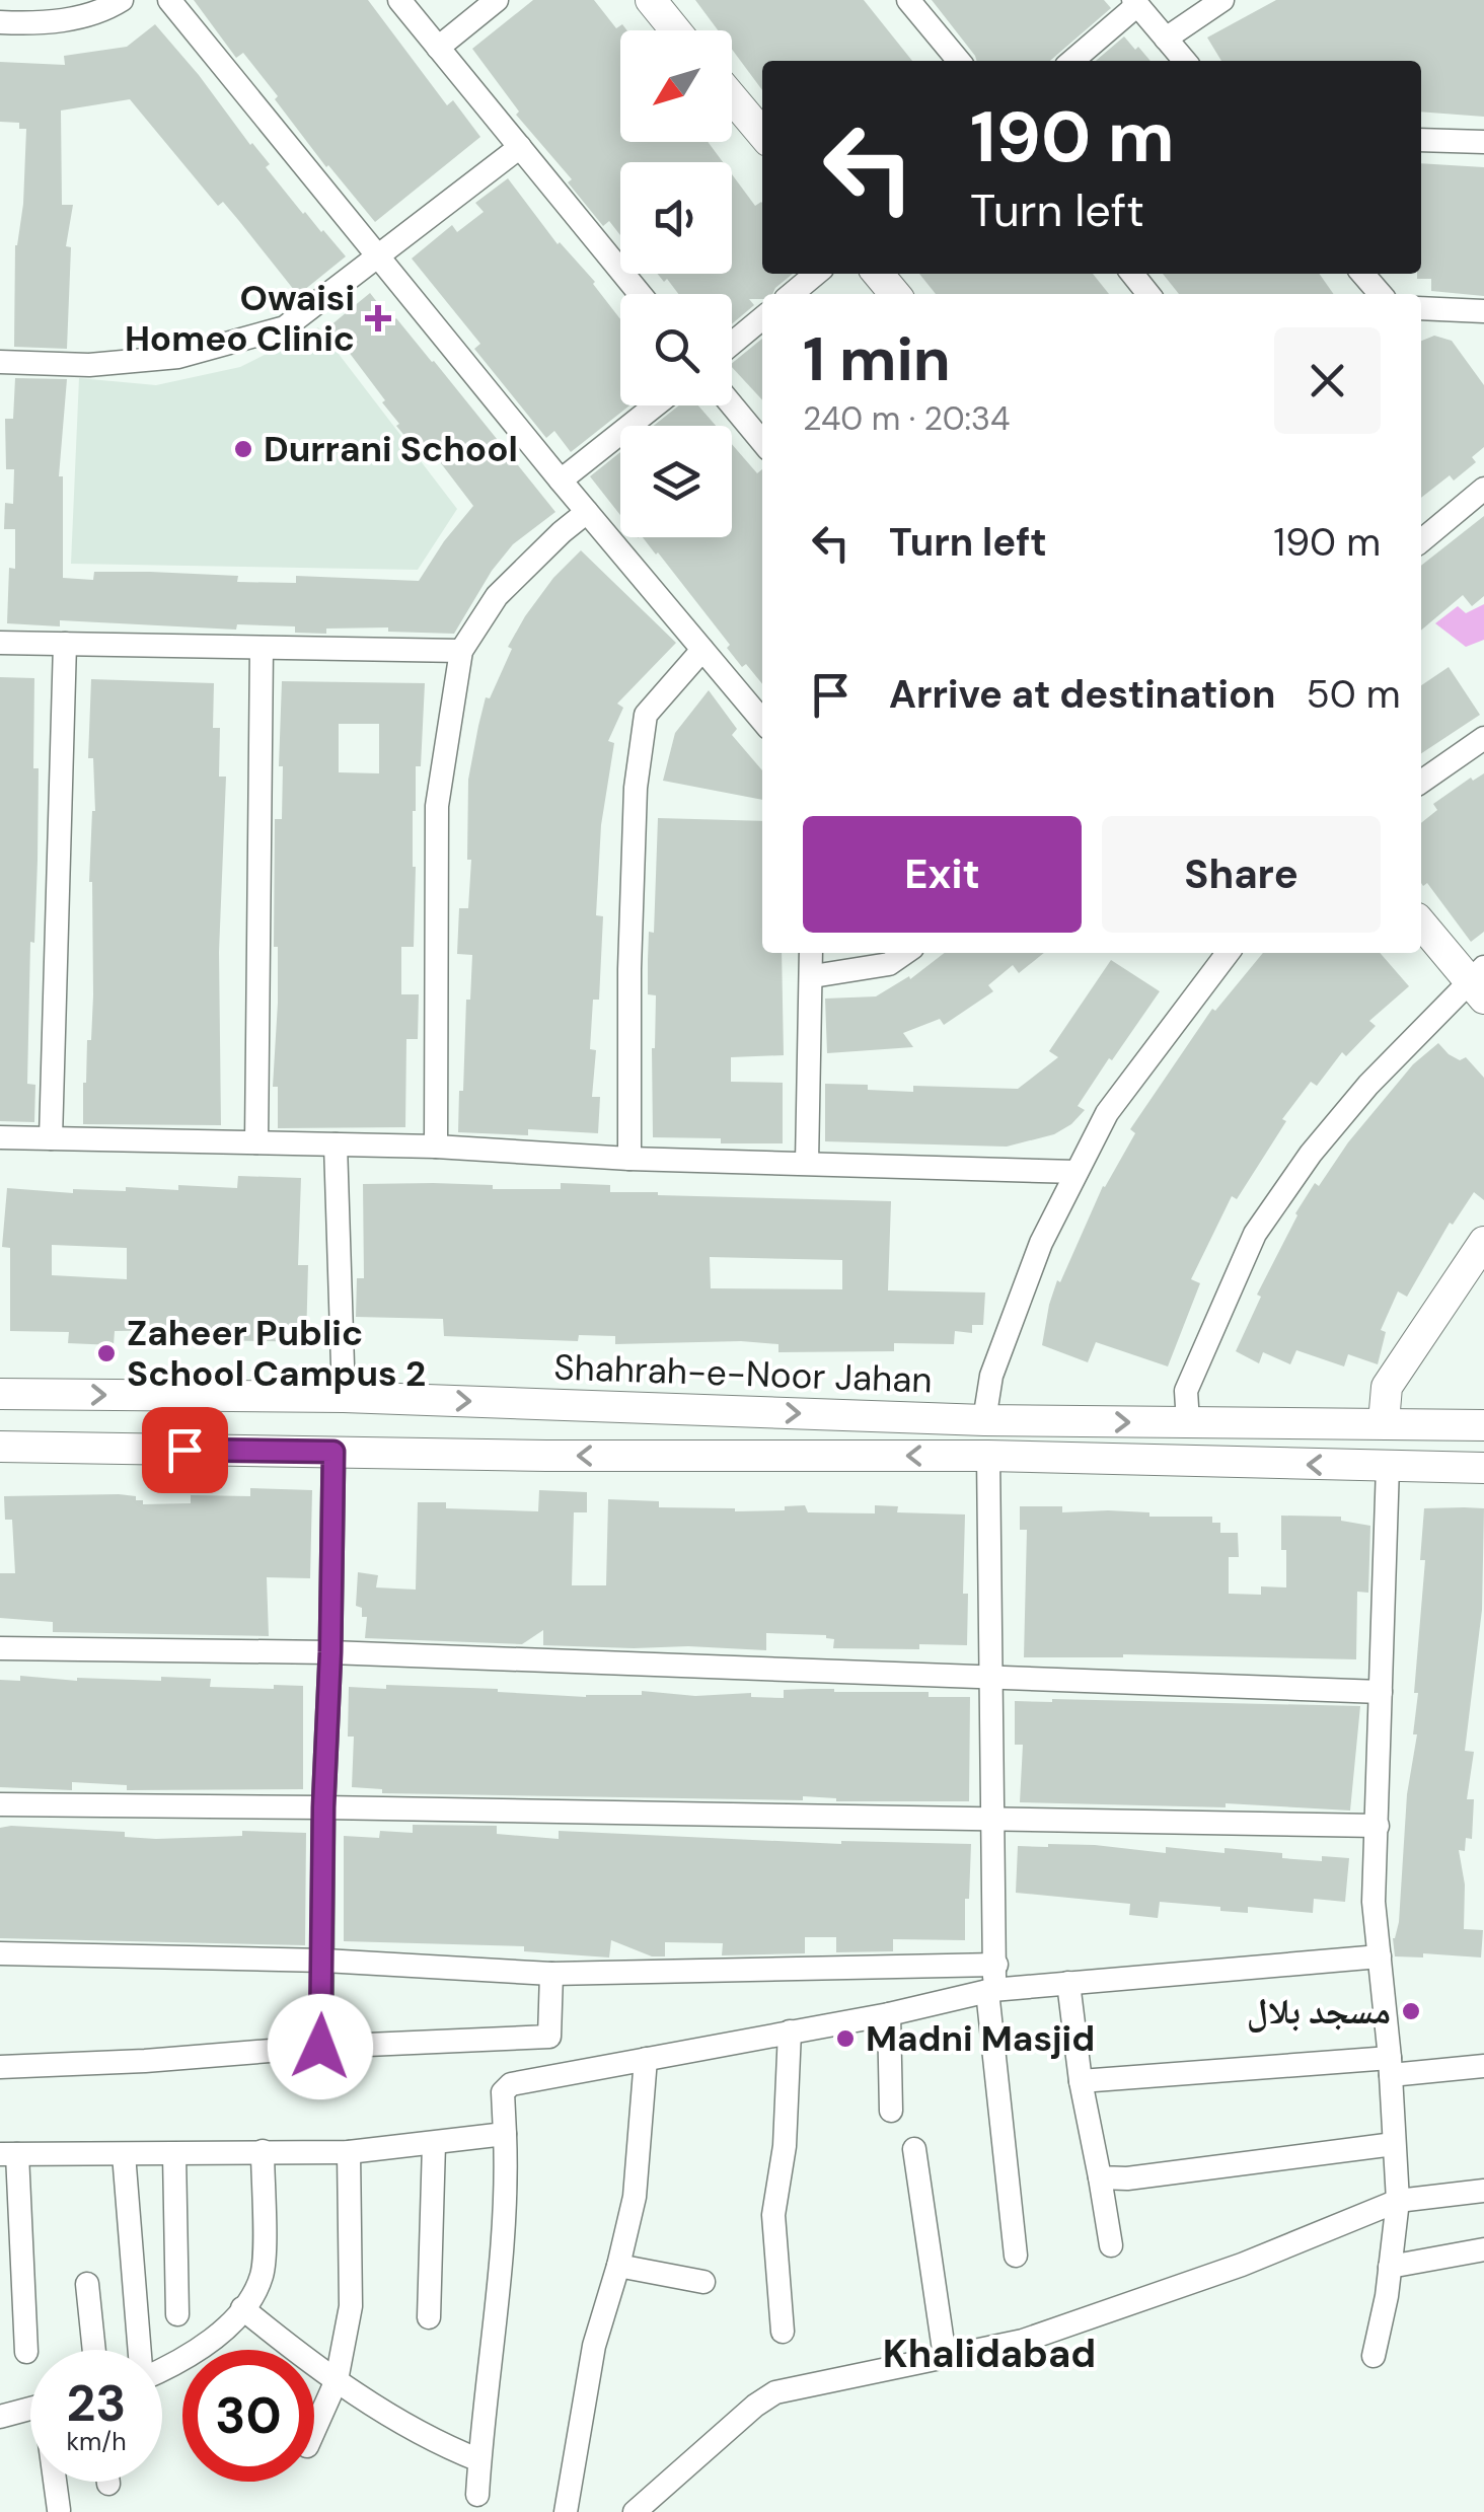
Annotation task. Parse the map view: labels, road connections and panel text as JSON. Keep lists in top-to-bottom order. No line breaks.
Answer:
{"streets":{"main road":["Shahrah-e-Noor Jahan"]},"districts":["Khalidabad"],"places":{"health":["Owaisi Homeo Clinic"],"other":["Durrani School","Zaheer Public School Campus 2","مسجد بلال","Madni Masjid"]},"north":"bottom left","page":{"turn":["190 m","Turn left"],"heading":["1 min","240 m · 20:34"],"list":[{"name":"Turn left","value":"190 m"},{"name":"Arrive at destination","value":"50 m"}],"buttons":["Exit","Share"],"speed":"23 km/h","limit":"30"}}
